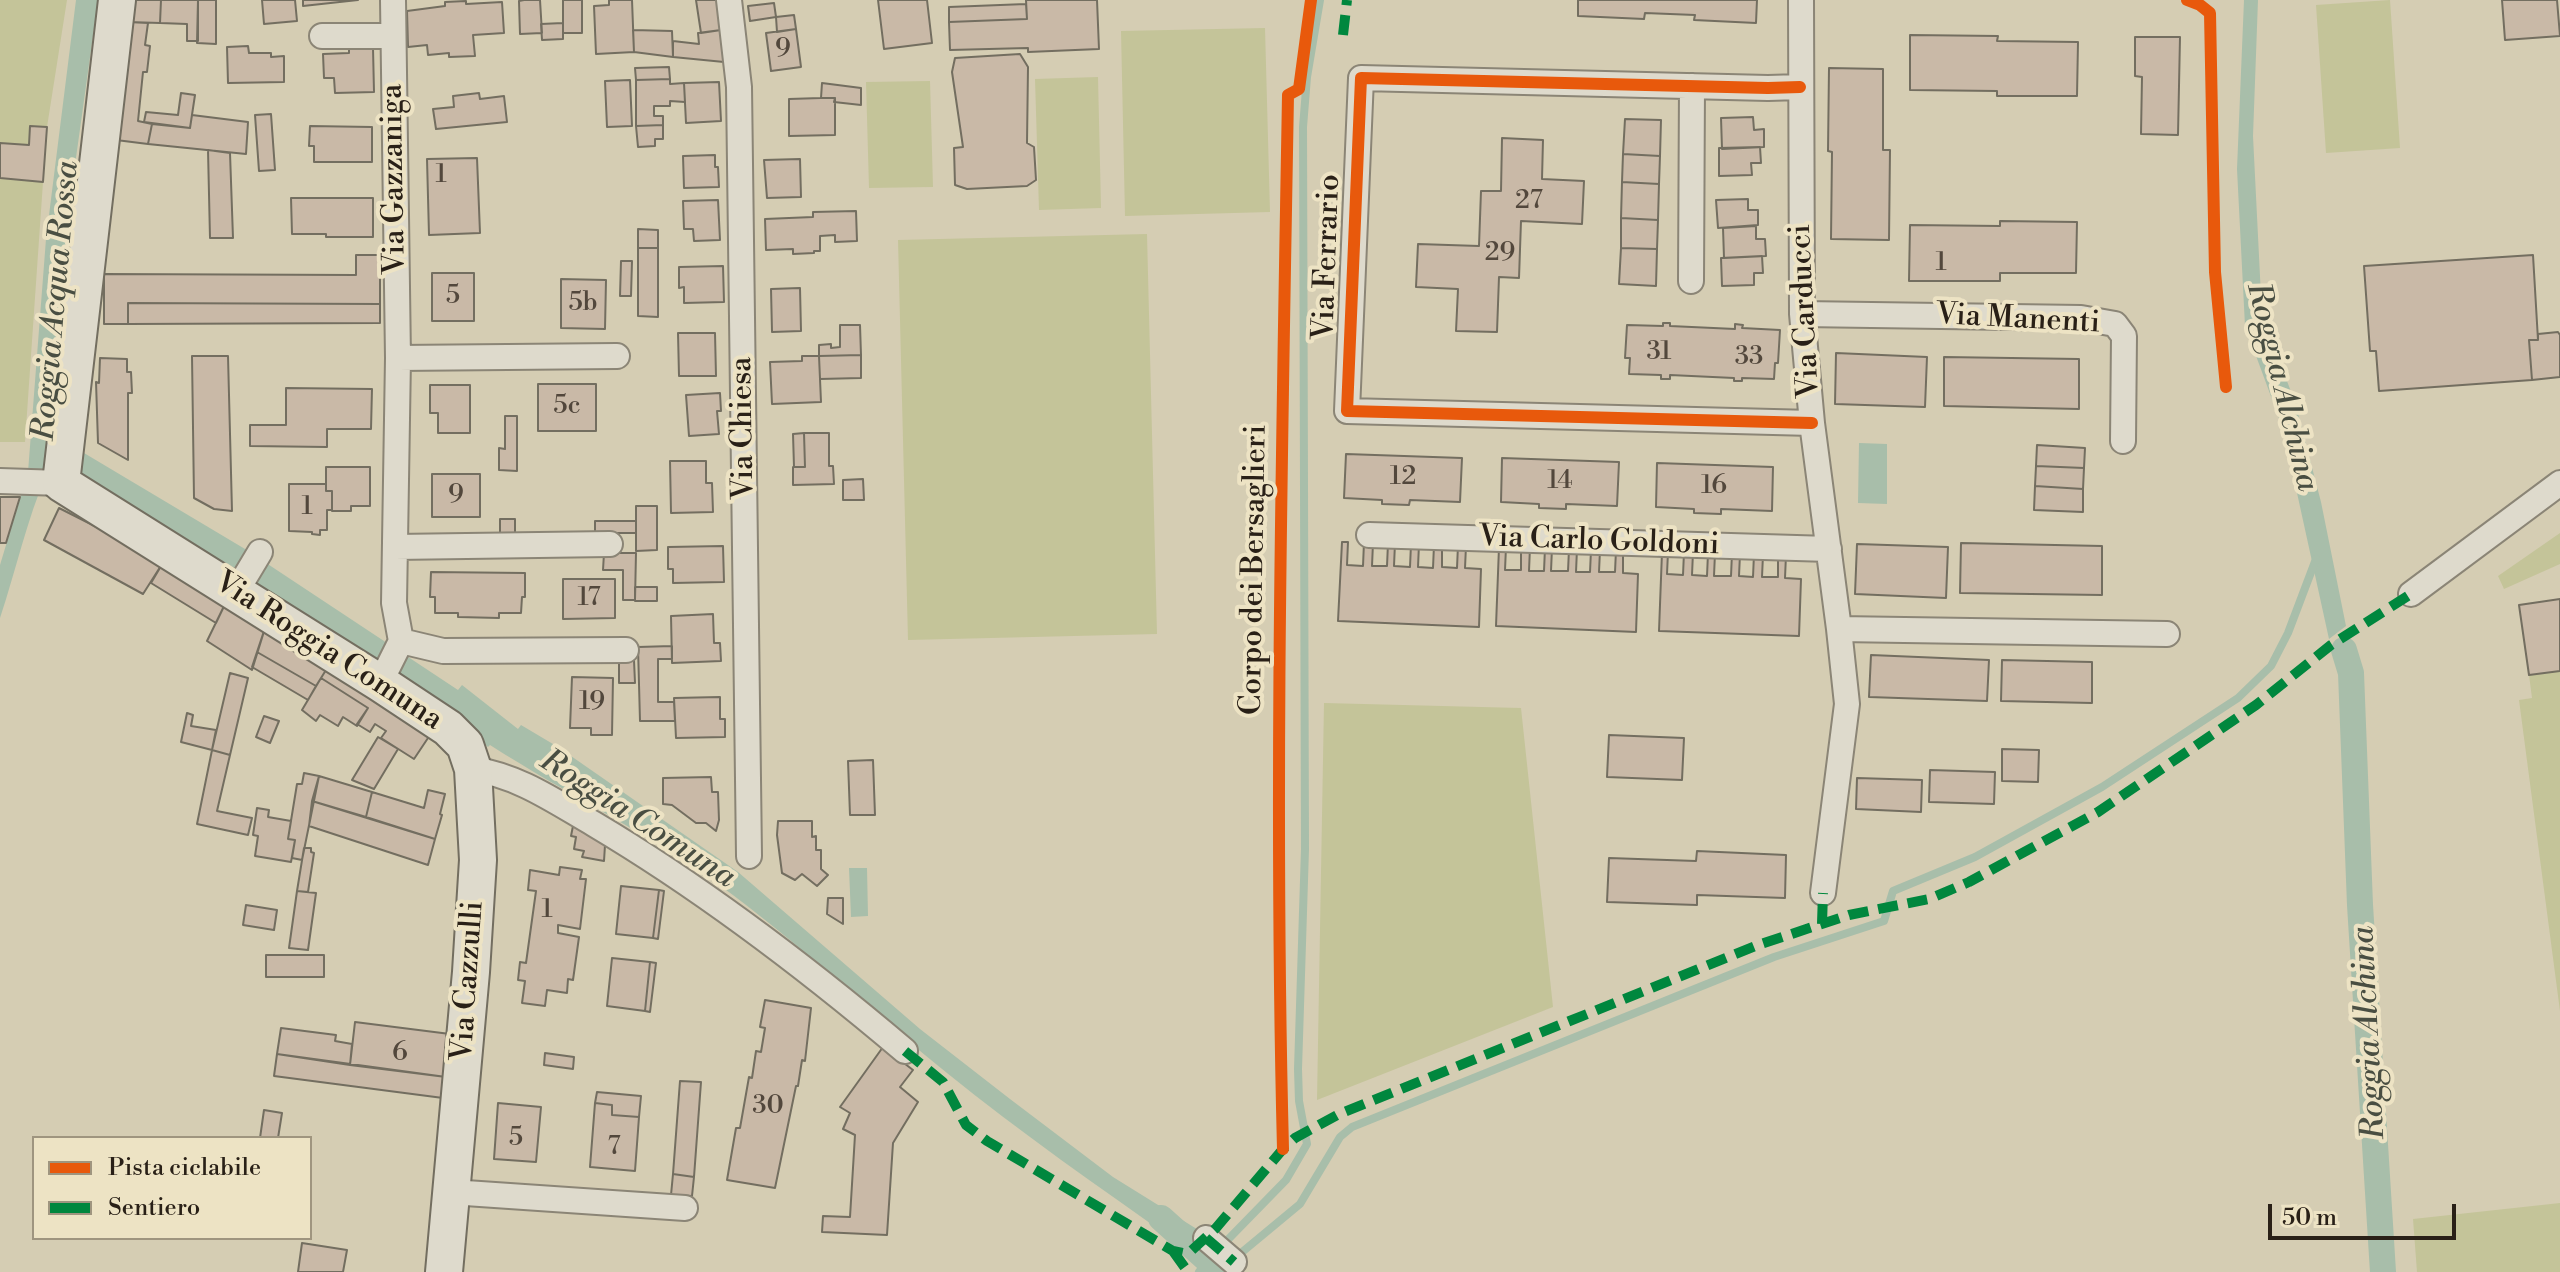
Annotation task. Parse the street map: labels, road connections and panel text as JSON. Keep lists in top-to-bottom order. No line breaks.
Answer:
{"streets":{"street":["Via Gazzaniga","Via Ferrario","Via Carducci","Via Manenti","Via Chiesa","Via Carlo Goldoni","Via Roggia Comuna","Via Cazzulli"],"cycle path":["Corpo dei Bersaglieri"]},"crossings":[["Via Ferrario","Via Carducci"],["Via Carducci","Via Manenti"],["Via Carducci","Via Carlo Goldoni"],["Via Roggia Comuna","Via Cazzulli"]],"water":["Roggia Acqua Rossa","Roggia Alchina","Roggia Comuna"],"house_numbers":["9","1","27","29","1","5","5b","31","33","5c","12","14","16","9","1","17","19","1","6","30","5","7"],"legend":["Pista ciclabile","Sentiero"],"scale_bar":"50 m"}
